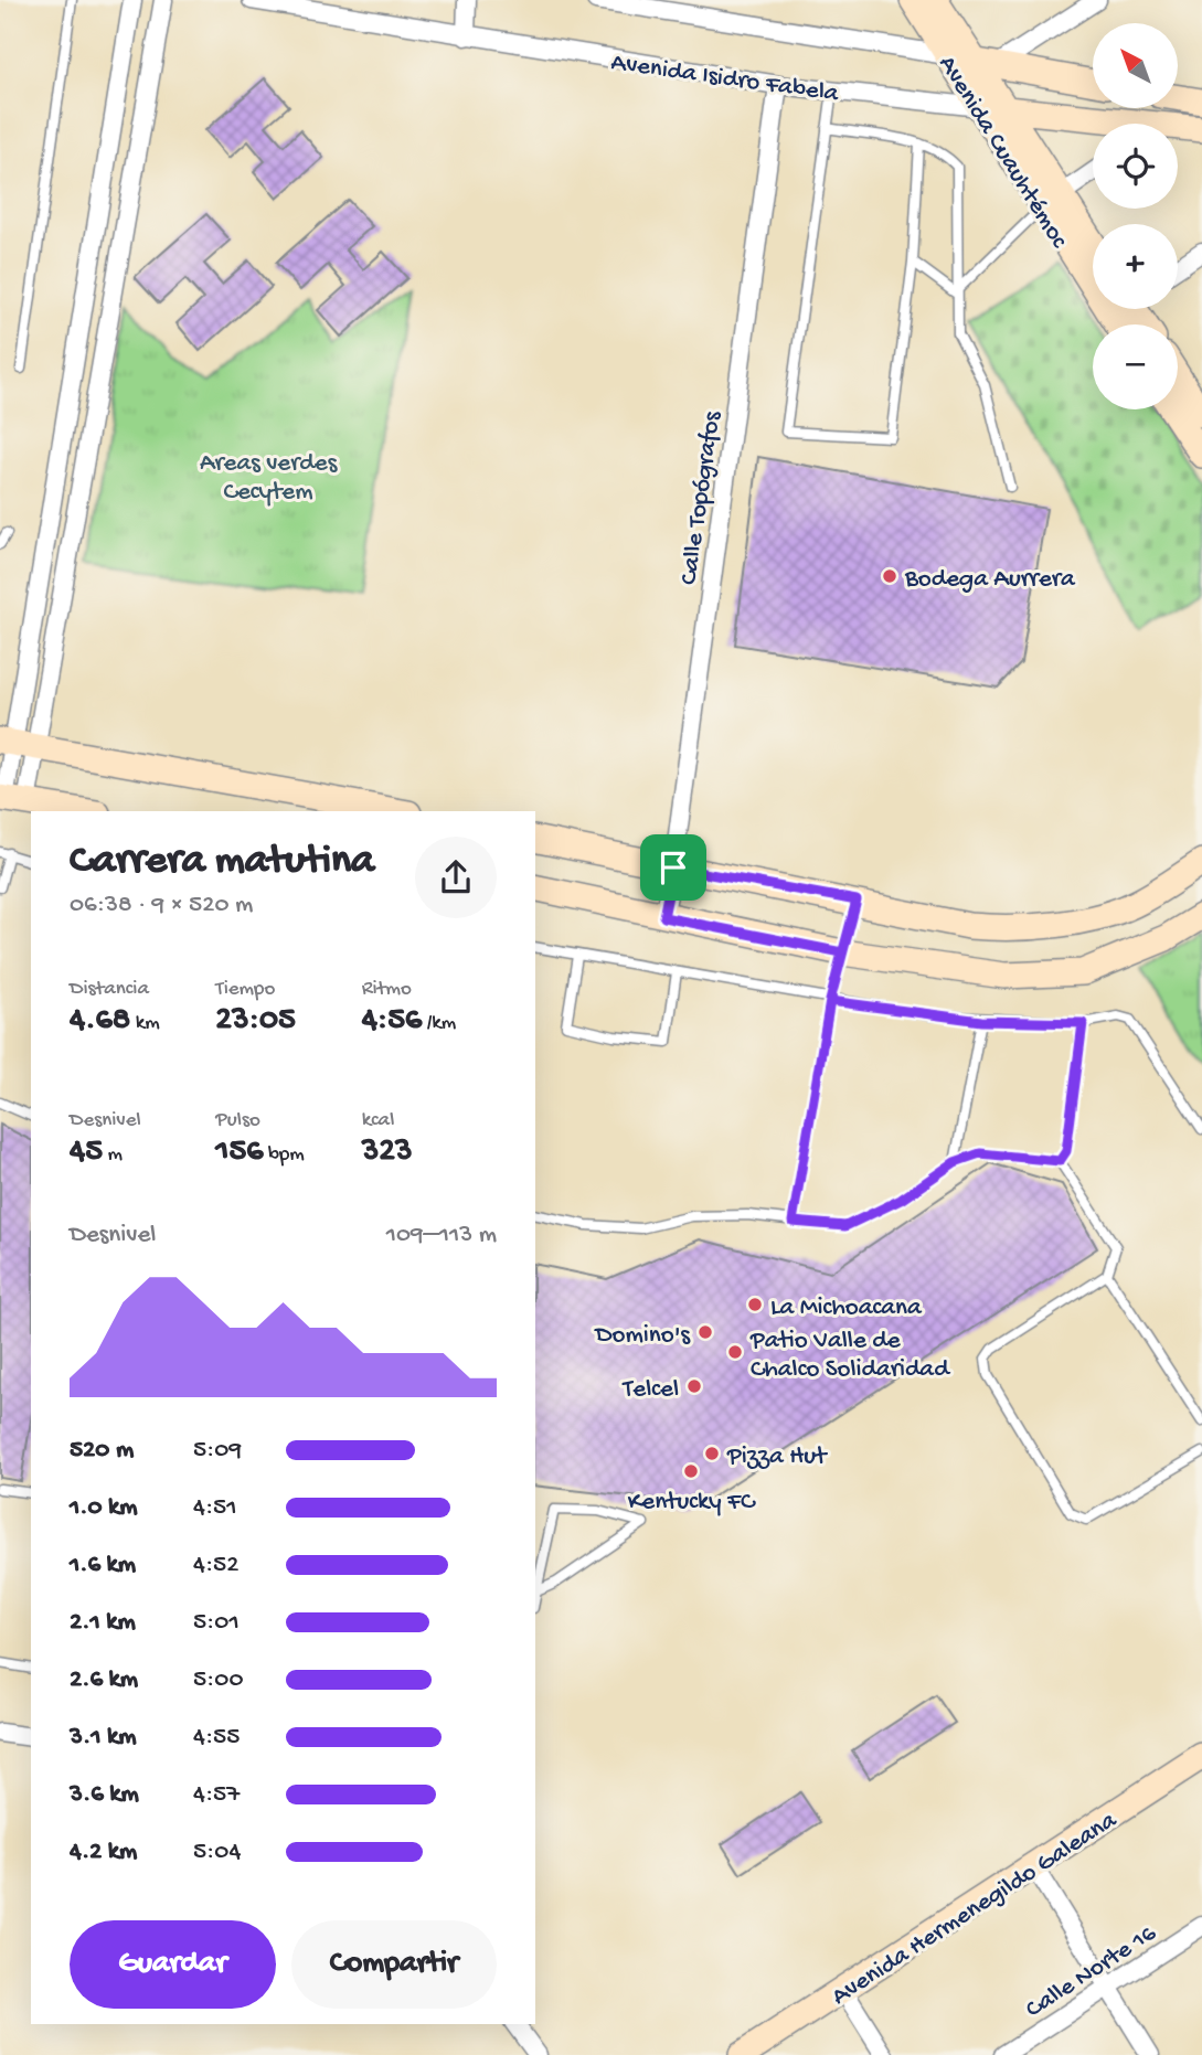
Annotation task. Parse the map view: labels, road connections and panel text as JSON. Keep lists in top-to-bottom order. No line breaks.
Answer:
{"streets":{"street":["Avenida Isidro Fabela","Avenida Cuauhtémoc","Calle Topógrafos","Avenida Hermenegildo Galeana","Calle Norte 16"]},"crossings":[["Avenida Isidro Fabela","Avenida Cuauhtémoc"],["Avenida Isidro Fabela","Calle Topógrafos"]],"parks":["Areas verdes Cecytem"],"places":["Bodega Aurrera","La Michoacana","Domino's","Patio Valle de Chalco Solidaridad","Telcel","Pizza Hut","Kentucky FC"],"north":"top left","page":{"map_buttons":["+","−"],"heading":["Carrera matutina","06:38 · 9 × 520 m"],"stats":[["Distancia","4.68 km"],["Tiempo","23:05"],["Ritmo","4:56 /km"],["Desnivel","45 m"],["Pulso","156 bpm"],["kcal","323"]],"chart":["Desnivel","109–113 m"],"list":[{"name":"520 m","note":"5:09"},{"name":"1.0 km","note":"4:51"},{"name":"1.6 km","note":"4:52"},{"name":"2.1 km","note":"5:01"},{"name":"2.6 km","note":"5:00"},{"name":"3.1 km","note":"4:55"},{"name":"3.6 km","note":"4:57"},{"name":"4.2 km","note":"5:04"}],"buttons":["Guardar","Compartir"]}}
